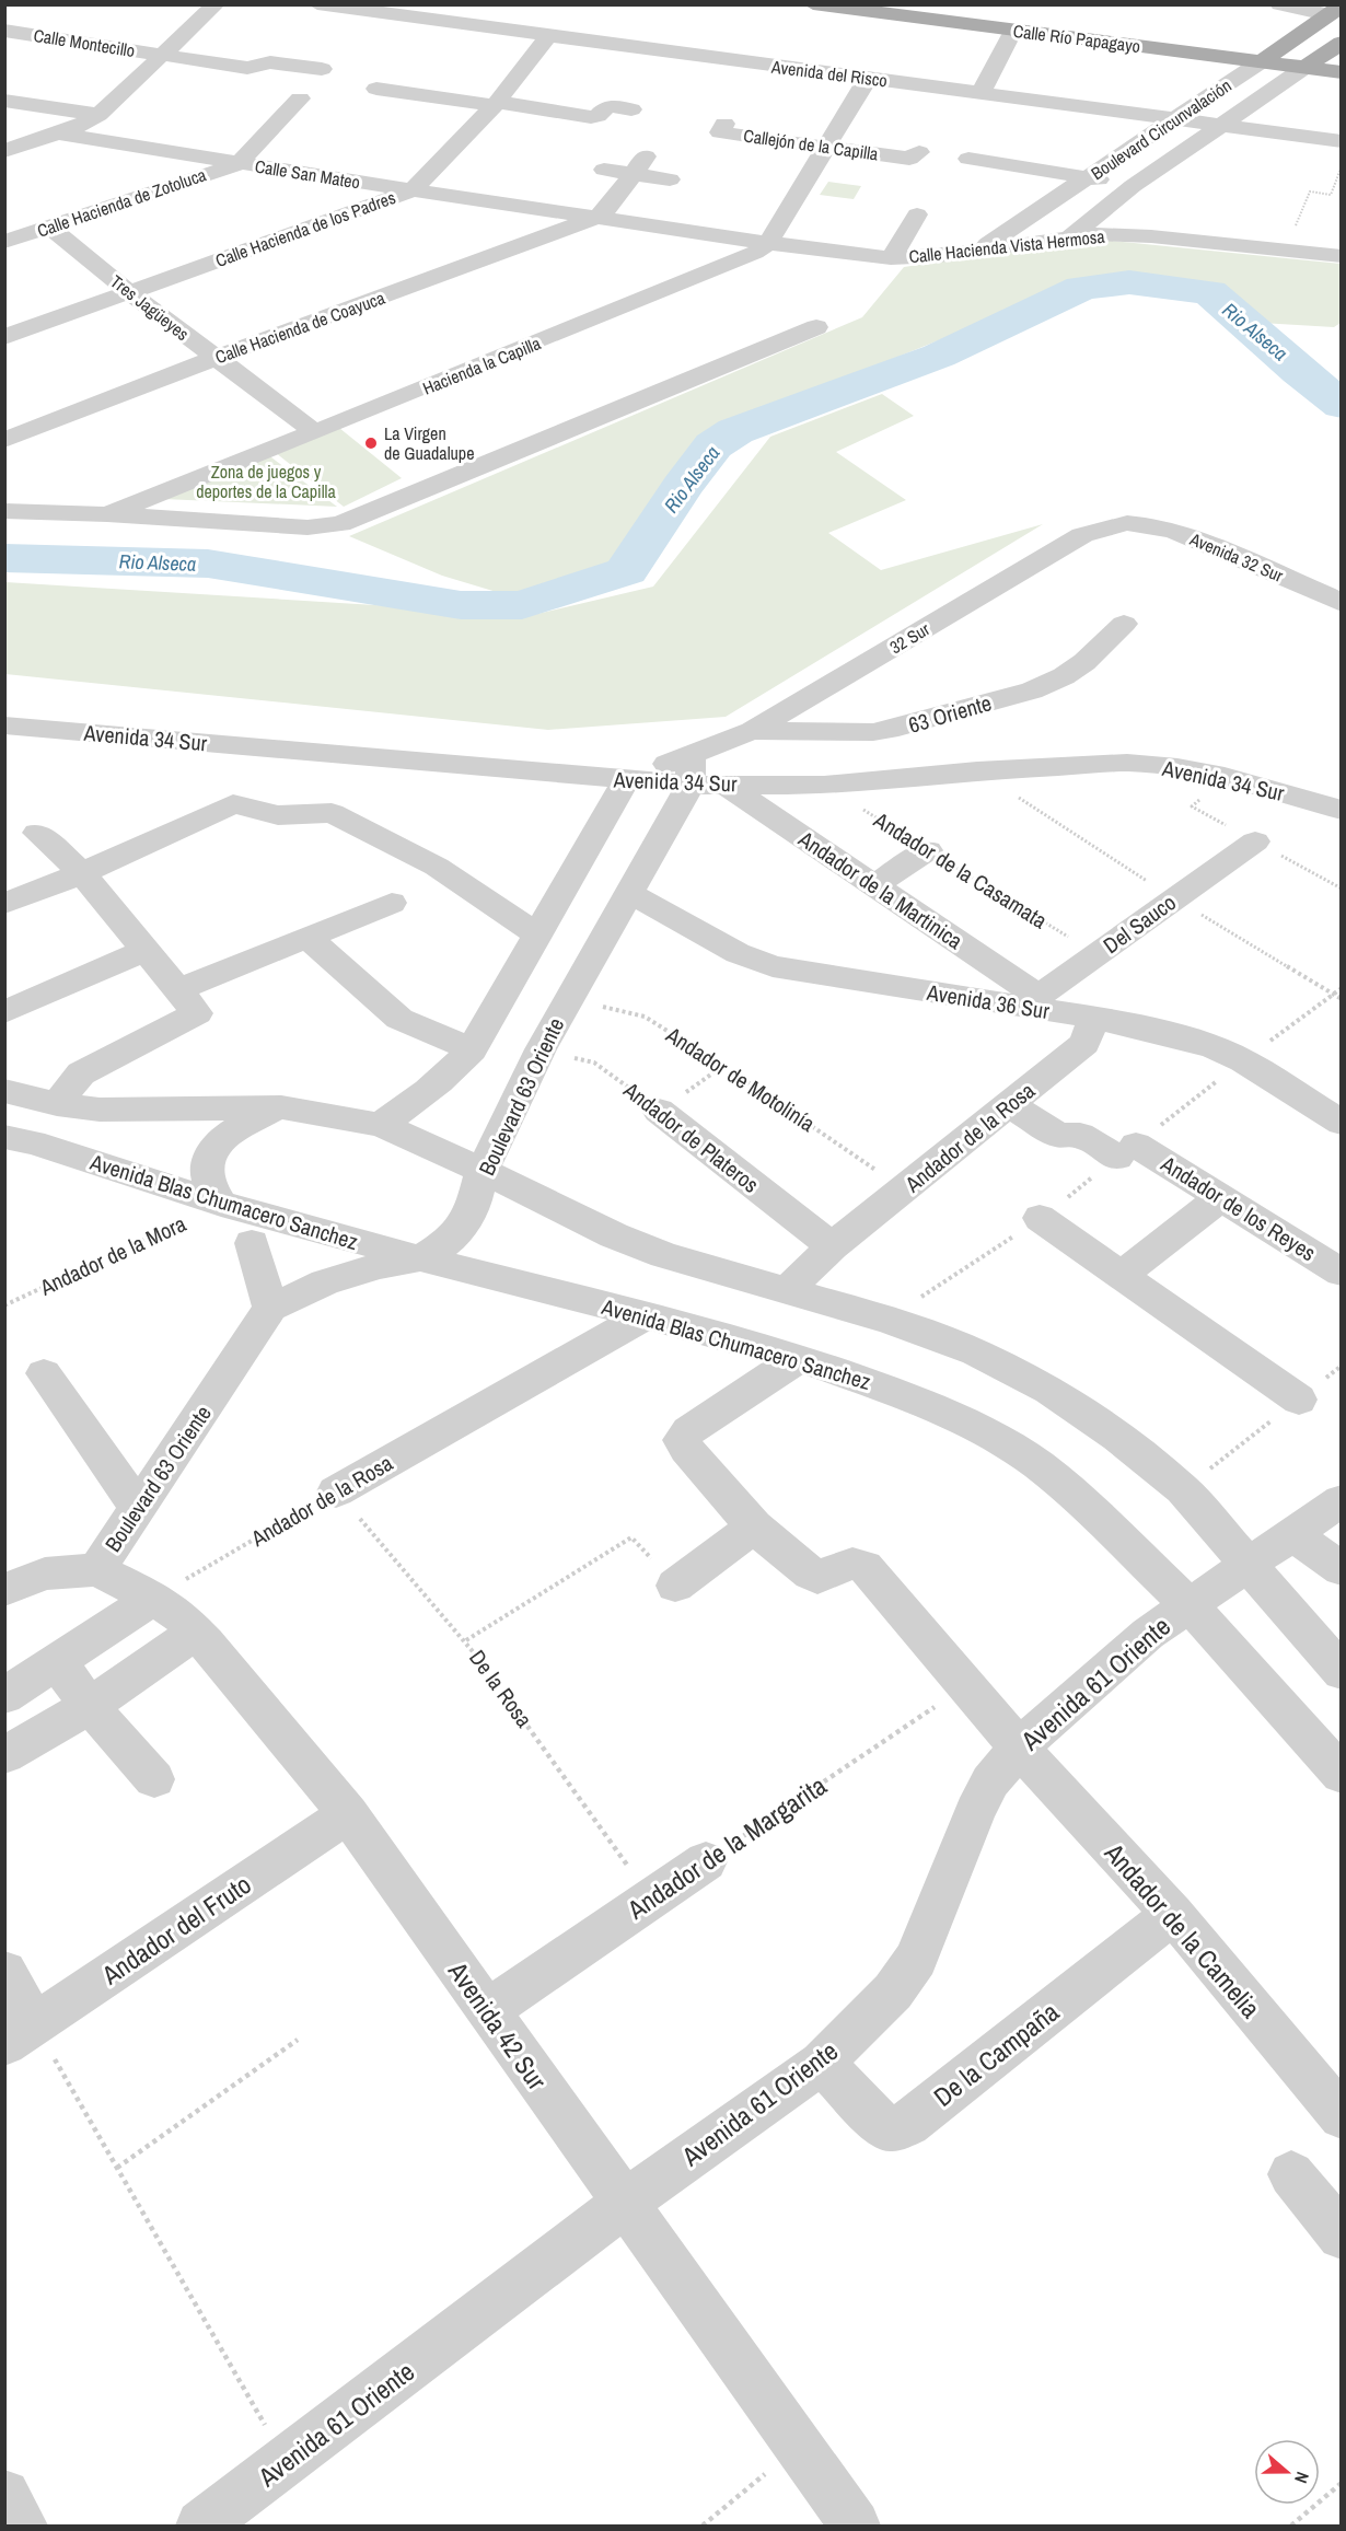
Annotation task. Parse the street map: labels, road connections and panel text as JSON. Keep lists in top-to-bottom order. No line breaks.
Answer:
{"streets":{"main road":["Calle Río Papagayo","Boulevard Circunvalación"],"street":["Calle Montecillo","Avenida del Risco","Callejón de la Capilla","Calle San Mateo","Calle Hacienda de Zotoluca","Calle Hacienda de los Padres","Calle Hacienda Vista Hermosa","Tres Jagüeyes","Calle Hacienda de Coayuca","Hacienda la Capilla","Avenida 32 Sur","32 Sur","63 Oriente","Avenida 34 Sur","Andador de la Martinica","Del Sauco","Avenida 36 Sur","Boulevard 63 Oriente","Andador de Plateros","Andador de la Rosa","Avenida Blas Chumacero Sanchez","Andador de los Reyes","Avenida 61 Oriente","Andador de la Margarita","Andador del Fruto","Andador de la Camelia","Avenida 42 Sur","De la Campaña"],"path":["Andador de la Casamata","Andador de Motolinía","Andador de la Mora","De la Rosa"]},"crossings":[["Calle Río Papagayo","Boulevard Circunvalación"],["Avenida del Risco","Boulevard Circunvalación"],["Avenida del Risco","Calle Hacienda de los Padres"],["Avenida del Risco","Hacienda la Capilla"],["Boulevard Circunvalación","Calle Hacienda Vista Hermosa"],["Callejón de la Capilla","Hacienda la Capilla"],["Calle San Mateo","Calle Hacienda de Zotoluca"],["Calle San Mateo","Calle Hacienda de los Padres"],["Calle San Mateo","Calle Hacienda Vista Hermosa"],["Calle San Mateo","Calle Hacienda de Coayuca"],["Calle Hacienda de Zotoluca","Tres Jagüeyes"],["Calle Hacienda de los Padres","Tres Jagüeyes"],["Calle Hacienda Vista Hermosa","Calle Hacienda de Coayuca"],["Calle Hacienda Vista Hermosa","Hacienda la Capilla"],["Tres Jagüeyes","Calle Hacienda de Coayuca"],["Tres Jagüeyes","Hacienda la Capilla"],["Avenida 32 Sur","32 Sur"],["32 Sur","63 Oriente"],["32 Sur","Avenida 34 Sur"],["32 Sur","Boulevard 63 Oriente"],["Avenida 34 Sur","Andador de la Casamata"],["Avenida 34 Sur","Andador de la Martinica"],["Avenida 34 Sur","Boulevard 63 Oriente"],["Andador de la Casamata","Del Sauco"],["Andador de la Martinica","Del Sauco"],["Andador de la Martinica","Avenida 36 Sur"],["Del Sauco","Avenida 36 Sur"],["Avenida 36 Sur","Boulevard 63 Oriente"],["Avenida 36 Sur","Andador de la Rosa"],["Andador de Motolinía","Boulevard 63 Oriente"],["Andador de Motolinía","Andador de la Rosa"],["Boulevard 63 Oriente","Andador de Plateros"],["Boulevard 63 Oriente","Avenida Blas Chumacero Sanchez"],["Boulevard 63 Oriente","Avenida 42 Sur"],["Andador de Plateros","Andador de la Rosa"],["Andador de la Rosa","Avenida Blas Chumacero Sanchez"],["Andador de la Rosa","Andador de los Reyes"],["Andador de la Rosa","De la Rosa"],["Andador de la Rosa","Avenida 42 Sur"],["Avenida Blas Chumacero Sanchez","Andador de la Mora"],["Avenida Blas Chumacero Sanchez","Avenida 61 Oriente"],["Avenida 61 Oriente","Andador de la Camelia"],["Avenida 61 Oriente","Avenida 42 Sur"],["Avenida 61 Oriente","De la Campaña"],["De la Rosa","Andador de la Margarita"],["Andador de la Margarita","Avenida 42 Sur"],["Andador del Fruto","Avenida 42 Sur"],["Andador de la Camelia","De la Campaña"]],"water":["Rio Alseca"],"parks":["Zona de juegos y deportes de la Capilla"],"places":["La Virgen de Guadalupe"],"north":"right"}
